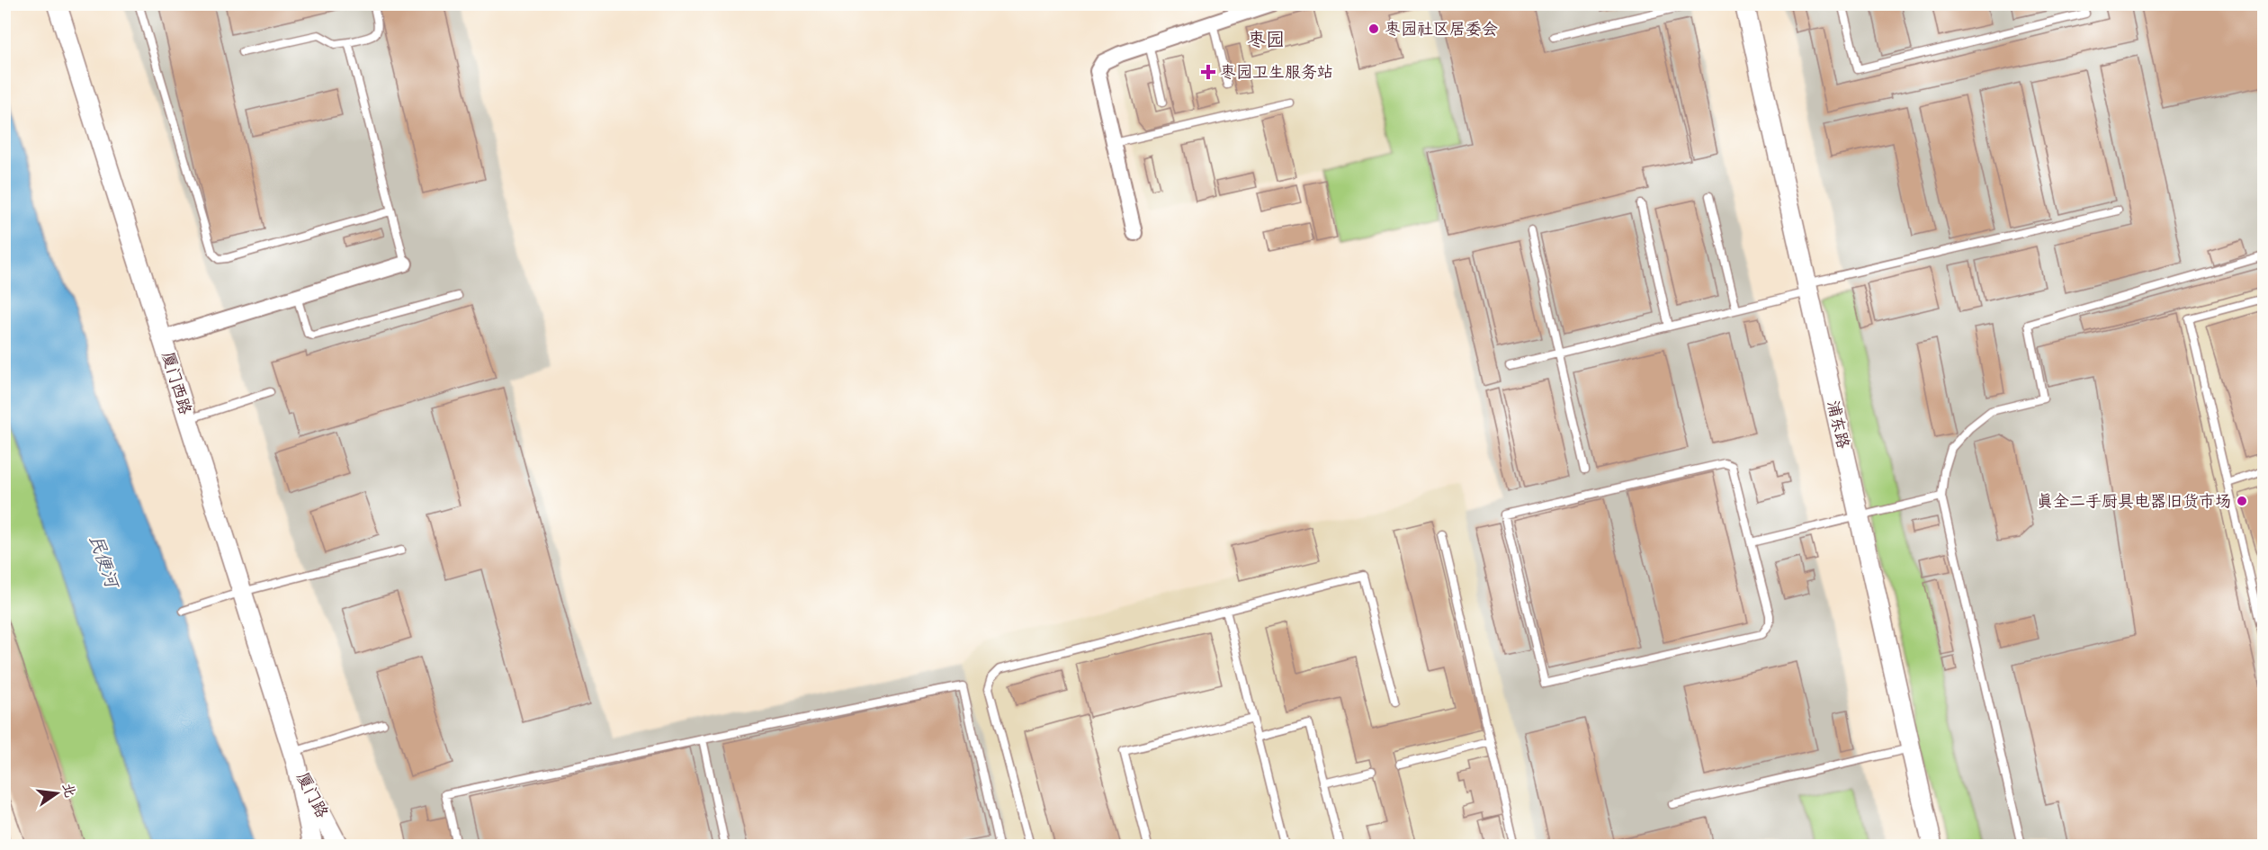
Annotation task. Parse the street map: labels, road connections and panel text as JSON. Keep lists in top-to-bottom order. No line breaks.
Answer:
{"streets":{"street":["厦门西路","浦东路","厦门路"]},"crossings":[["厦门西路","厦门路"]],"districts":["枣园"],"water":["民便河"],"places":{"other":["枣园社区居委会","真全二手厨具电器旧货市场"],"health":["枣园卫生服务站"]},"north":"right"}
